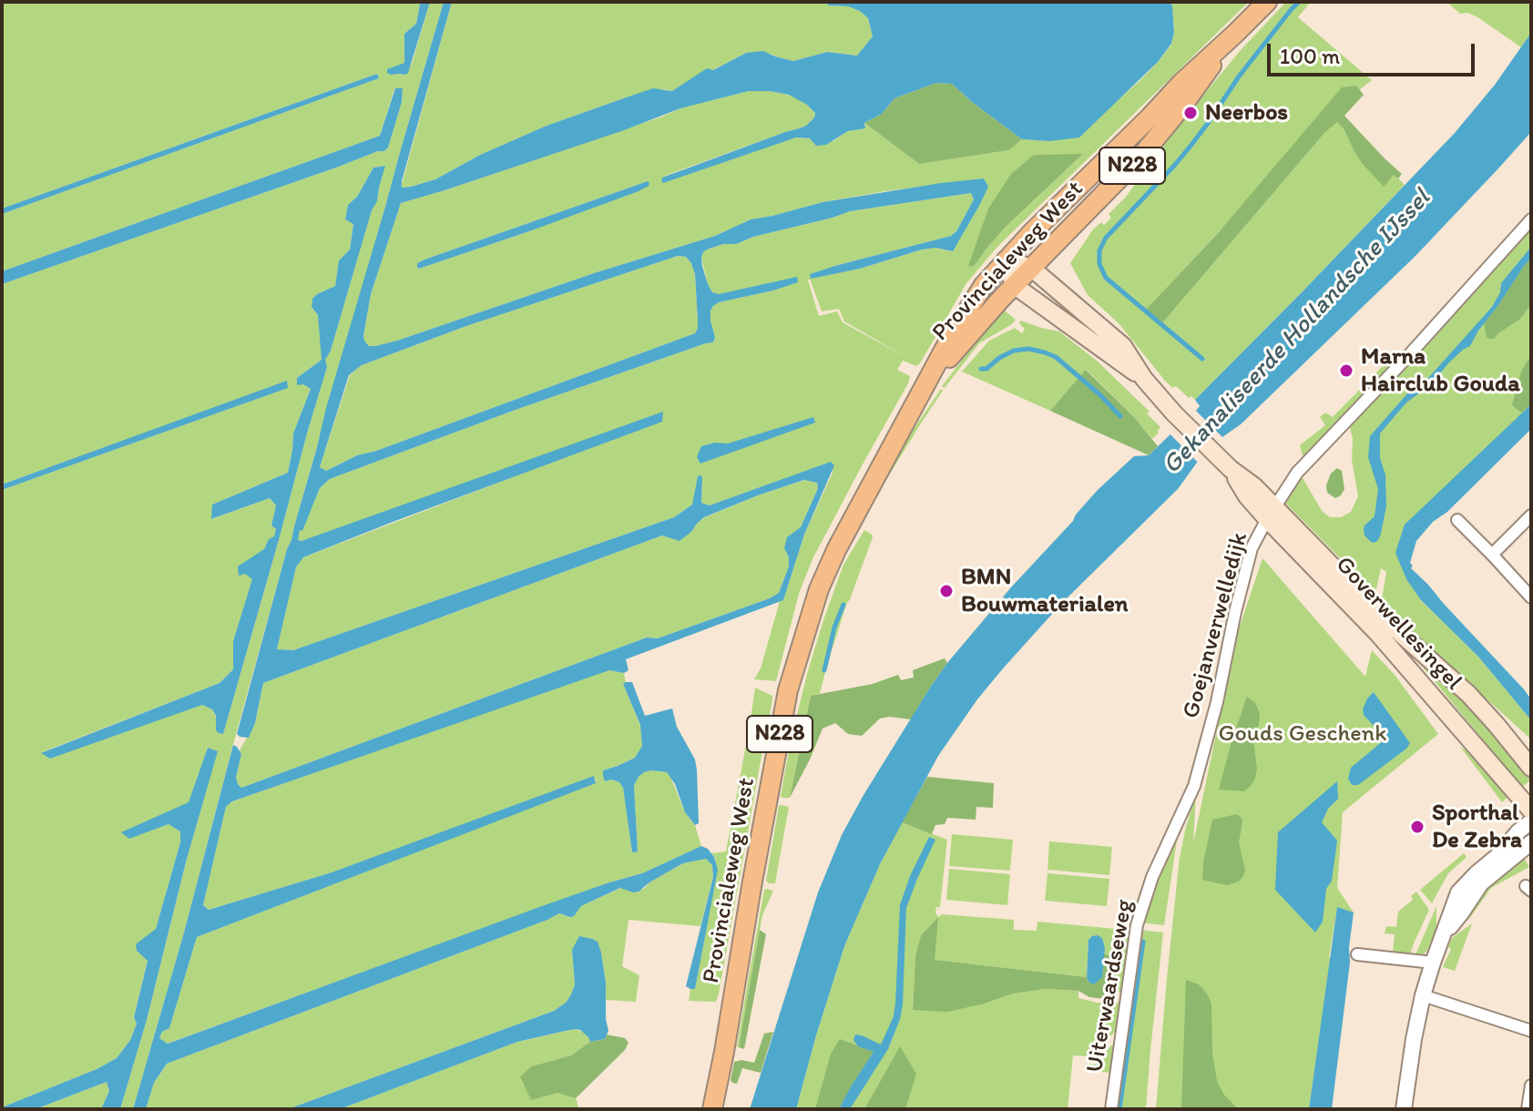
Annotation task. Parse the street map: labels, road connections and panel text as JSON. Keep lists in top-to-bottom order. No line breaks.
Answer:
{"streets":{"main road":["N228","Provincialeweg West","Goverwellesingel"],"street":["Goejanverwelledijk","Uiterwaardseweg"]},"crossings":[["Provincialeweg West","Goverwellesingel"],["Goverwellesingel","Goejanverwelledijk"],["Goejanverwelledijk","Uiterwaardseweg"]],"water":["Gekanaliseerde Hollandsche IJssel"],"parks":["Gouds Geschenk"],"places":["Neerbos","Marna Hairclub Gouda","BMN Bouwmaterialen","Sporthal De Zebra"],"scale_bar":"100 m"}
